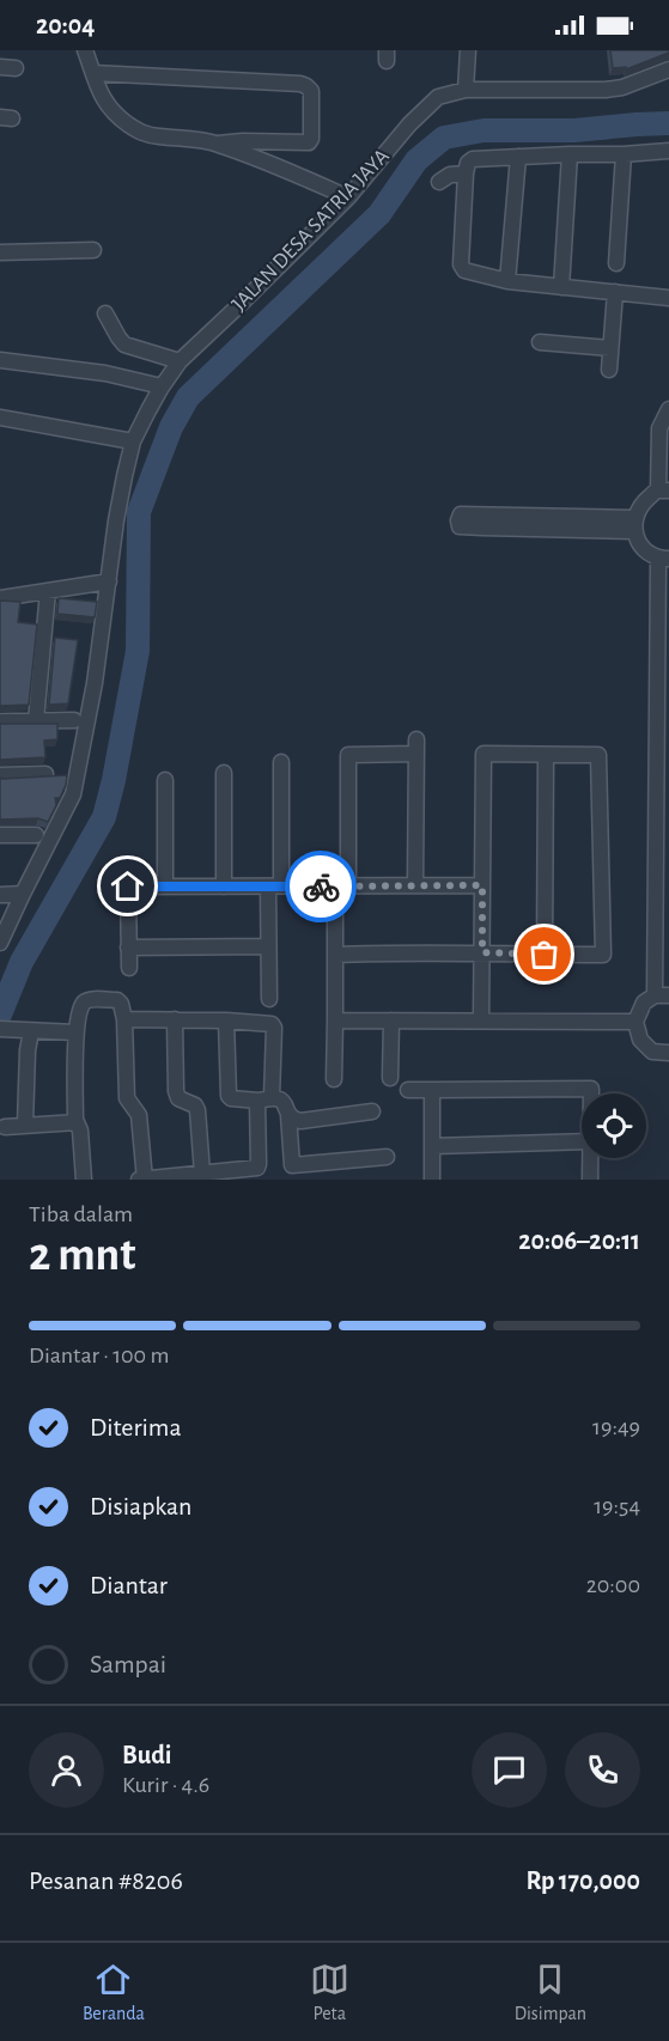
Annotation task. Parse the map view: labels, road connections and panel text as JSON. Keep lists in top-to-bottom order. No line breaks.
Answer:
{"streets":{"street":["JALAN DESA SATRIA JAYA"]},"page":{"status":"20:04","heading":["2 mnt","Tiba dalam","20:06–20:11"],"panel":["Budi","Kurir · 4.6","Pesanan #8206","Rp 170,000"],"bar":"Diantar · 100 m","list":[["Diterima","19:49"],["Disiapkan","19:54"],["Diantar","20:00"],"Sampai"],"tabs":["Beranda","Peta","Disimpan"]}}
